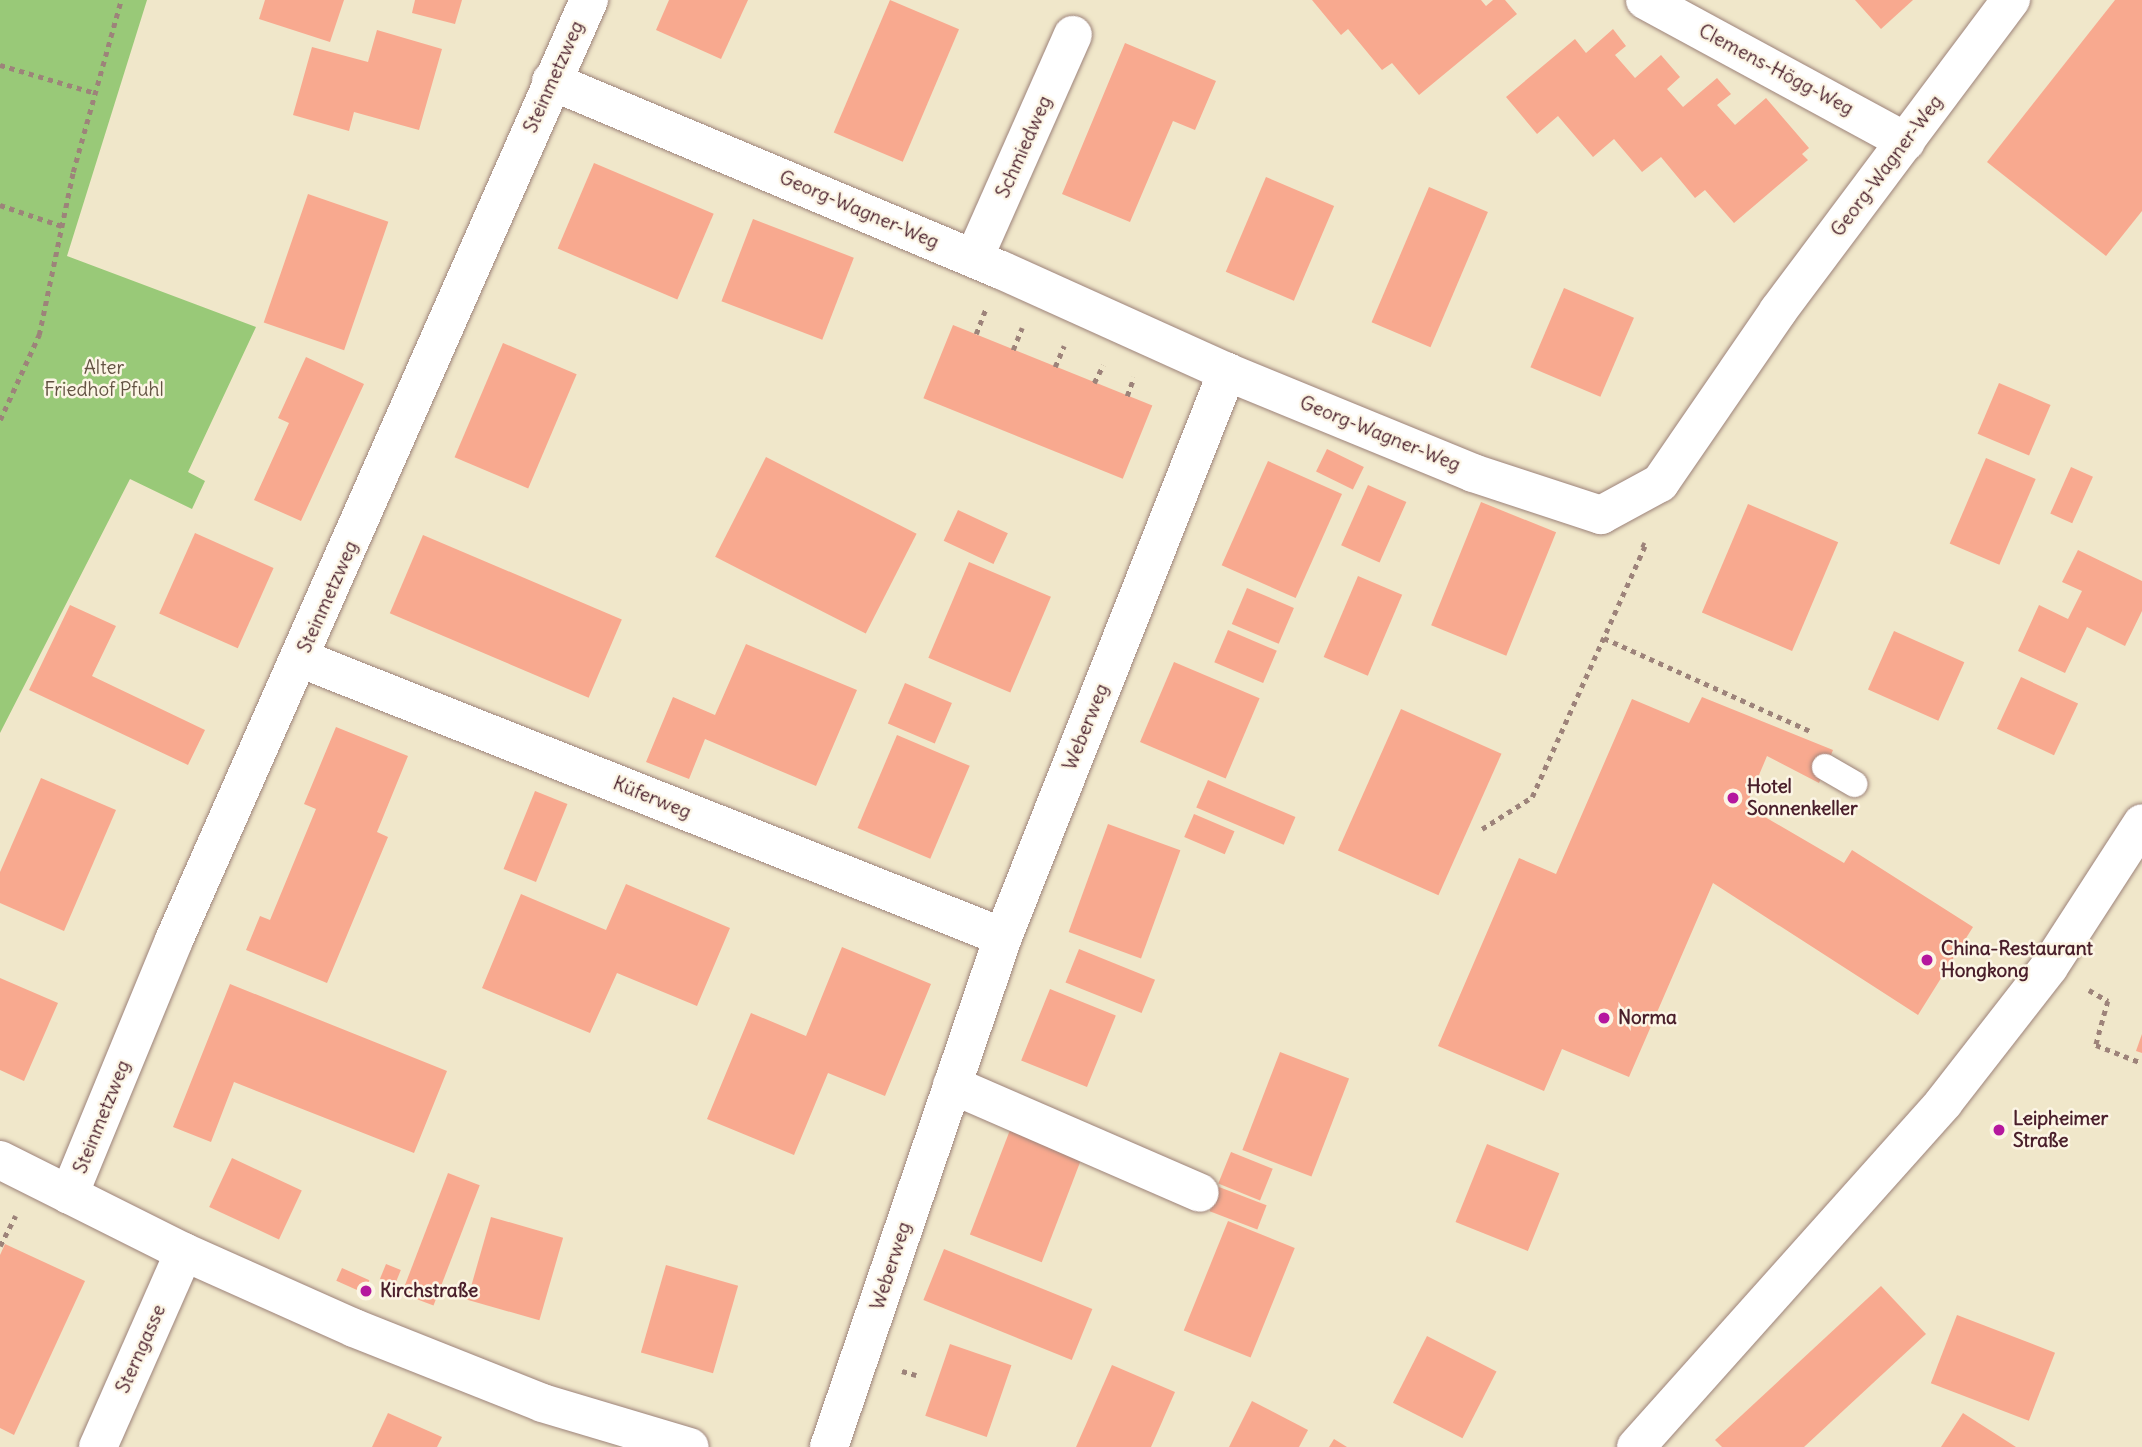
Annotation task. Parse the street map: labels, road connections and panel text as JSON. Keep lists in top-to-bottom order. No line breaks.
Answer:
{"streets":{"street":["Clemens-Högg-Weg","Steinmetzweg","Schmiedweg","Georg-Wagner-Weg","Weberweg","Küferweg","Sterngasse"]},"crossings":[["Clemens-Högg-Weg","Georg-Wagner-Weg"],["Steinmetzweg","Georg-Wagner-Weg"],["Steinmetzweg","Küferweg"],["Schmiedweg","Georg-Wagner-Weg"],["Georg-Wagner-Weg","Weberweg"],["Weberweg","Küferweg"]],"parks":["Alter Friedhof Pfuhl"],"places":["Hotel Sonnenkeller","China-Restaurant Hongkong","Norma","Leipheimer Straße","Kirchstraße"]}
